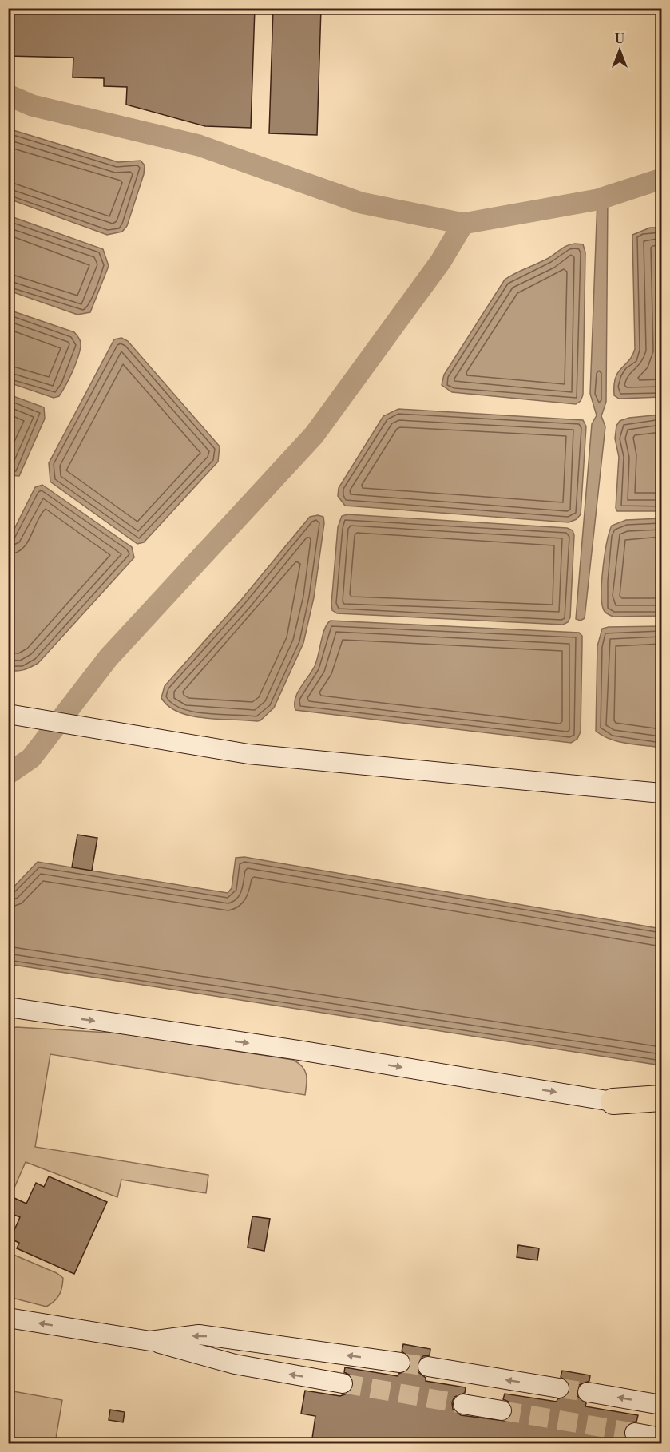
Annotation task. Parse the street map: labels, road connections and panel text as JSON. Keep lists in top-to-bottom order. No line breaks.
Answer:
{"north":"top"}
